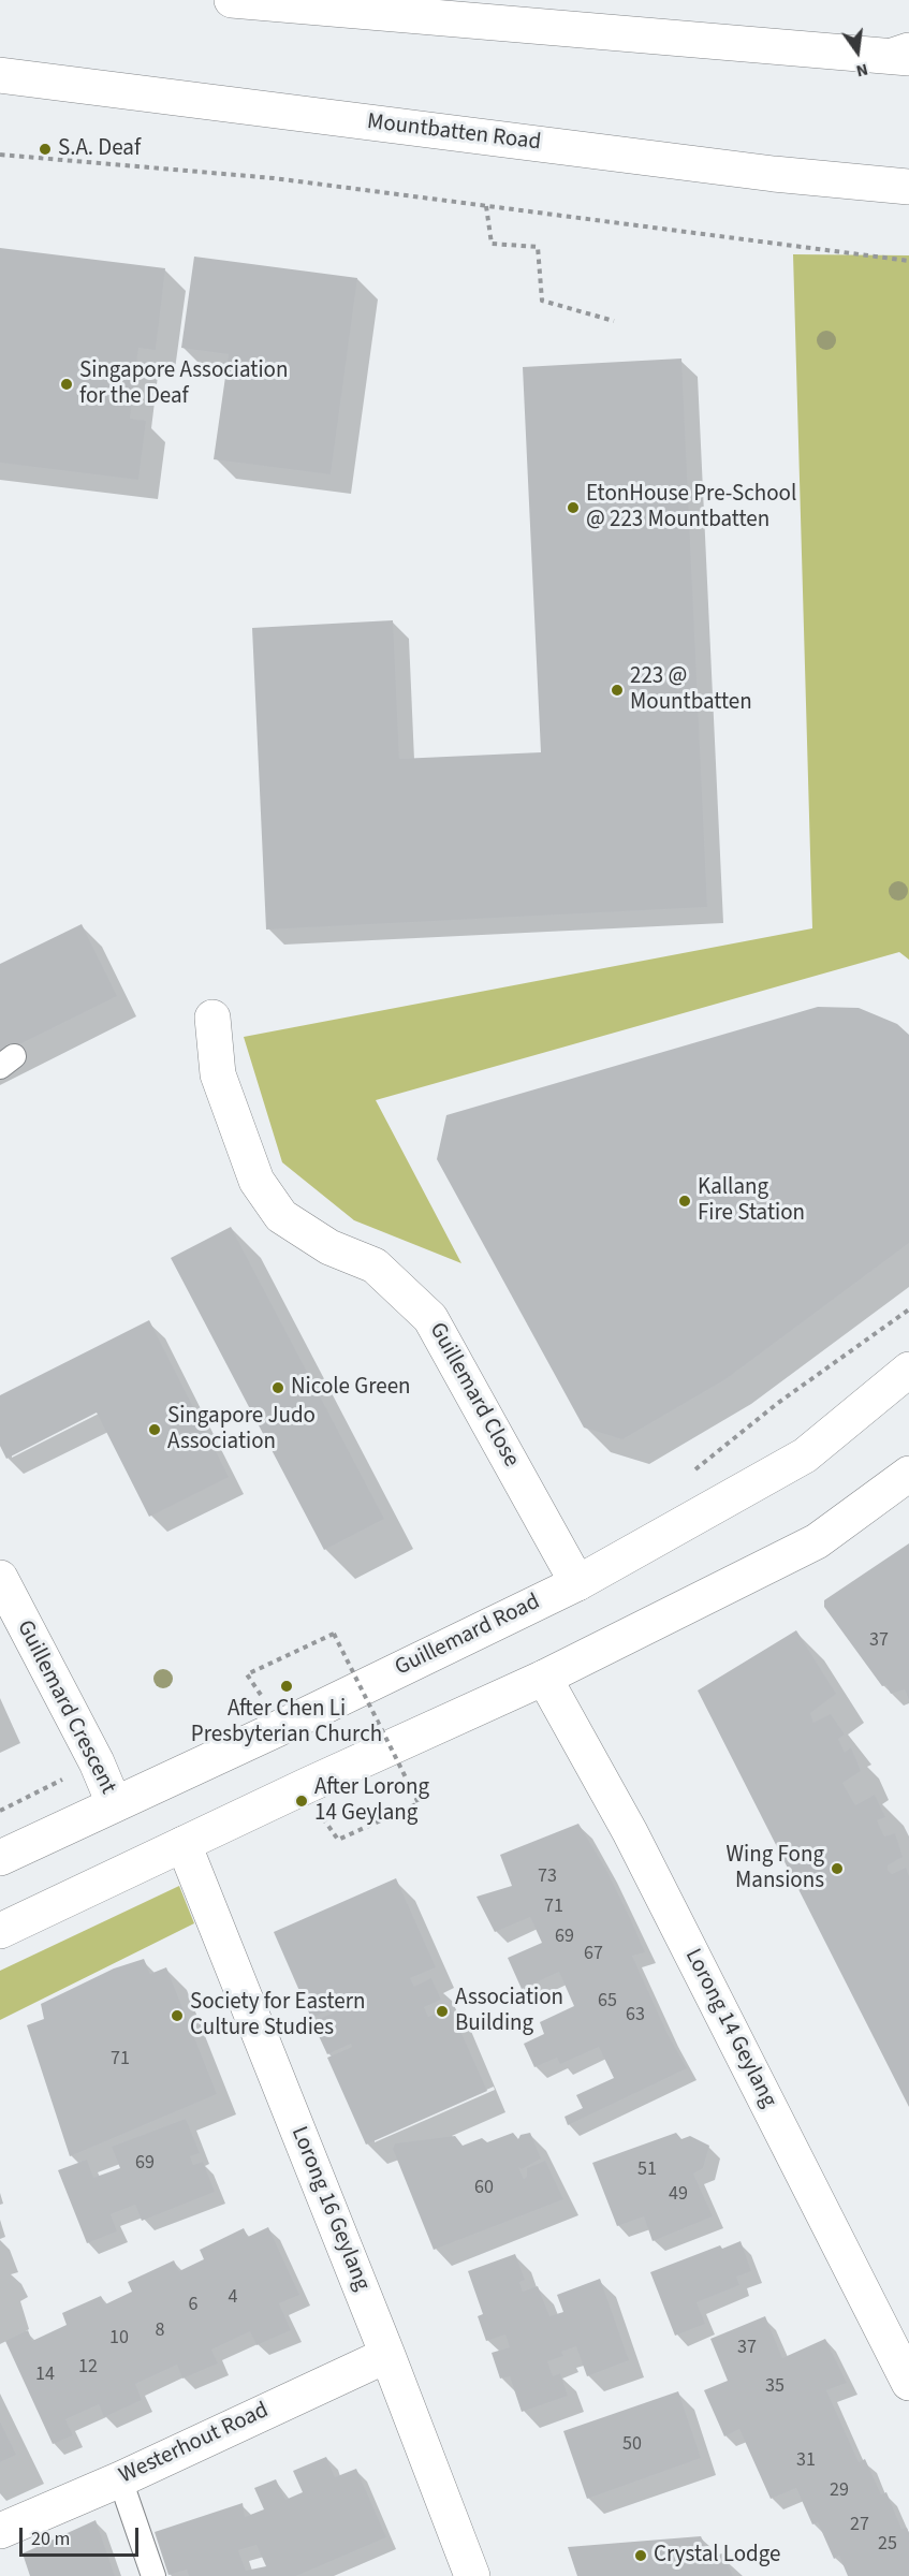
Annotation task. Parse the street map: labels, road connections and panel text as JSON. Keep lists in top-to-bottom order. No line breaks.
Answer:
{"streets":{"main road":["Mountbatten Road","Guillemard Close","Guillemard Road","Guillemard Crescent","Lorong 14 Geylang","Lorong 16 Geylang","Westerhout Road"]},"crossings":[["Guillemard Close","Guillemard Road"],["Guillemard Road","Guillemard Crescent"],["Lorong 16 Geylang","Westerhout Road"]],"places":["S.A. Deaf","Singapore Association for the Deaf","EtonHouse Pre-School @ 223 Mountbatten","223 @ Mountbatten","Kallang Fire Station","Nicole Green","Singapore Judo Association","After Chen Li Presbyterian Church","After Lorong 14 Geylang","Wing Fong Mansions","Association Building","Society for Eastern Culture Studies","Crystal Lodge"],"house_numbers":["37","73","71","69","67","65","63","71","69","51","60","49","4","6","8","10","37","12","14","35","50","31","29","27","25"],"scale_bar":"20 m","north":"bottom"}
